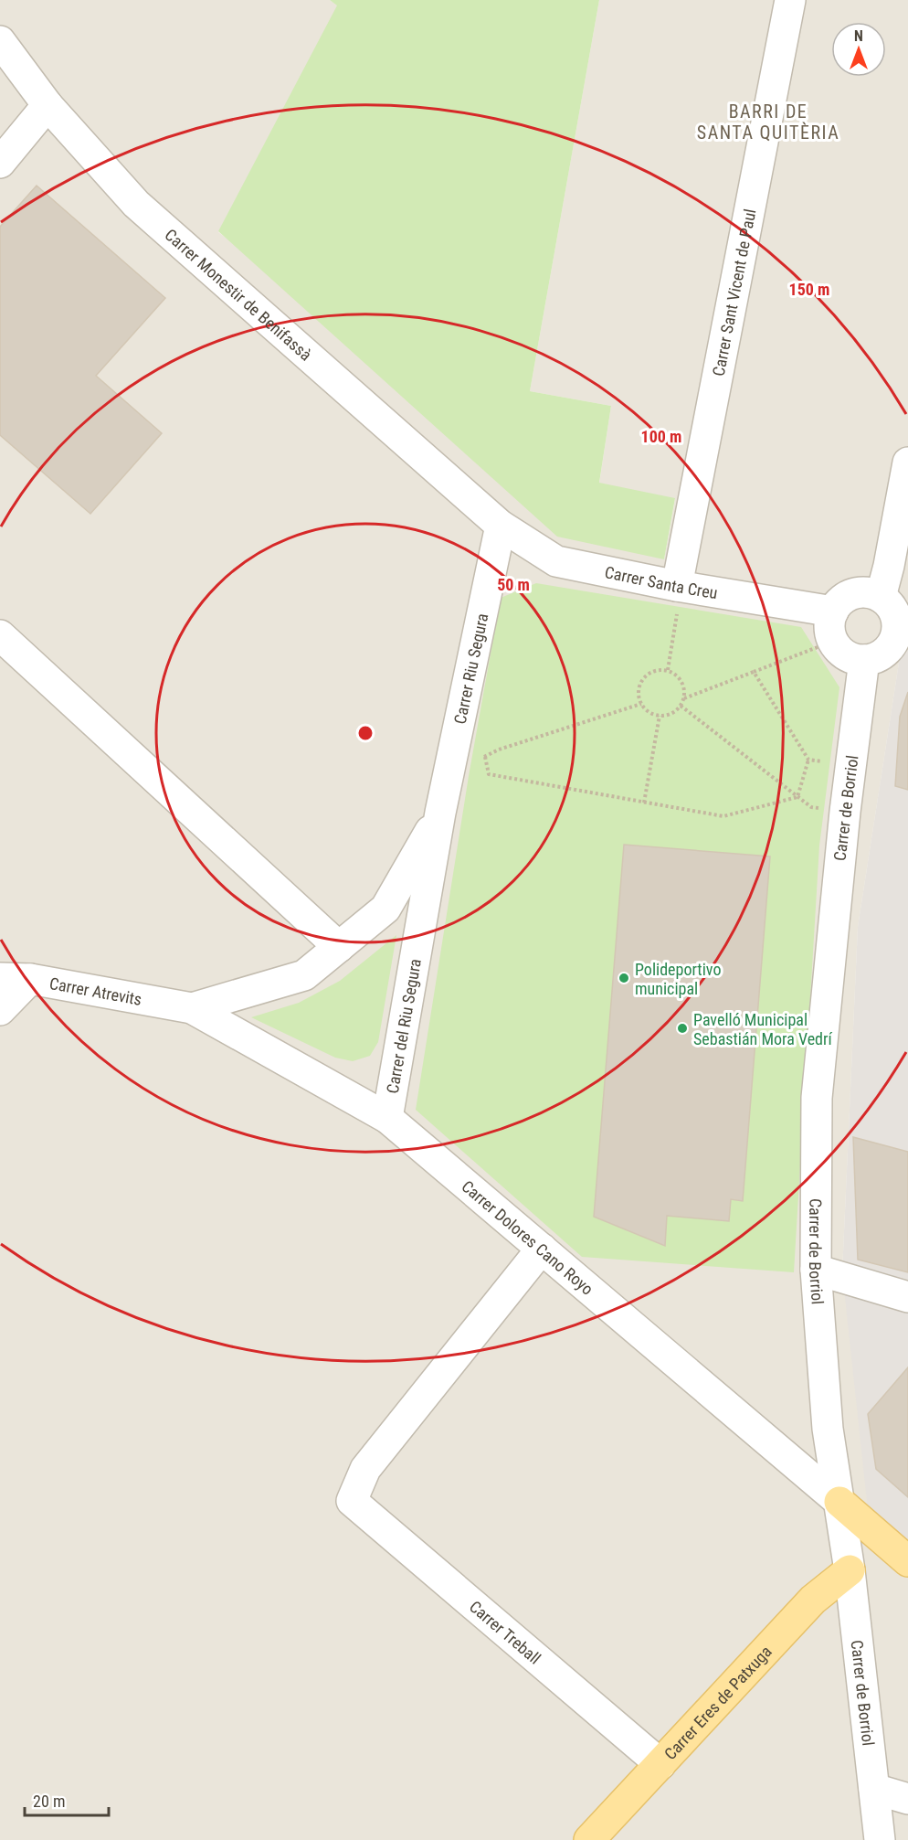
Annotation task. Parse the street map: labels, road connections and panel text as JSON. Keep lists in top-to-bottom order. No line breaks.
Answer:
{"streets":{"main road":["Carrer Eres de Patxuga"],"street":["Carrer Sant Vicent de Paul","Carrer Monestir de Benifassà","Carrer Santa Creu","Carrer Riu Segura","Carrer de Borriol","Carrer Atrevits","Carrer del Riu Segura","Carrer Dolores Cano Royo","Carrer Treball"]},"crossings":[["Carrer Sant Vicent de Paul","Carrer Santa Creu"],["Carrer Monestir de Benifassà","Carrer Santa Creu"],["Carrer Monestir de Benifassà","Carrer Riu Segura"],["Carrer Santa Creu","Carrer Riu Segura"],["Carrer Santa Creu","Carrer de Borriol"],["Carrer Riu Segura","Carrer del Riu Segura"],["Carrer de Borriol","Carrer Dolores Cano Royo"],["Carrer de Borriol","Carrer Eres de Patxuga"],["Carrer Atrevits","Carrer Dolores Cano Royo"],["Carrer del Riu Segura","Carrer Dolores Cano Royo"],["Carrer Dolores Cano Royo","Carrer Treball"],["Carrer Treball","Carrer Eres de Patxuga"]],"districts":["BARRI DE SANTA QUITÈRIA"],"places":["Polideportivo municipal","Pavelló Municipal Sebastián Mora Vedrí"],"scale_bar":"20 m","north":"top","rings":["150 m","100 m","50 m"]}
